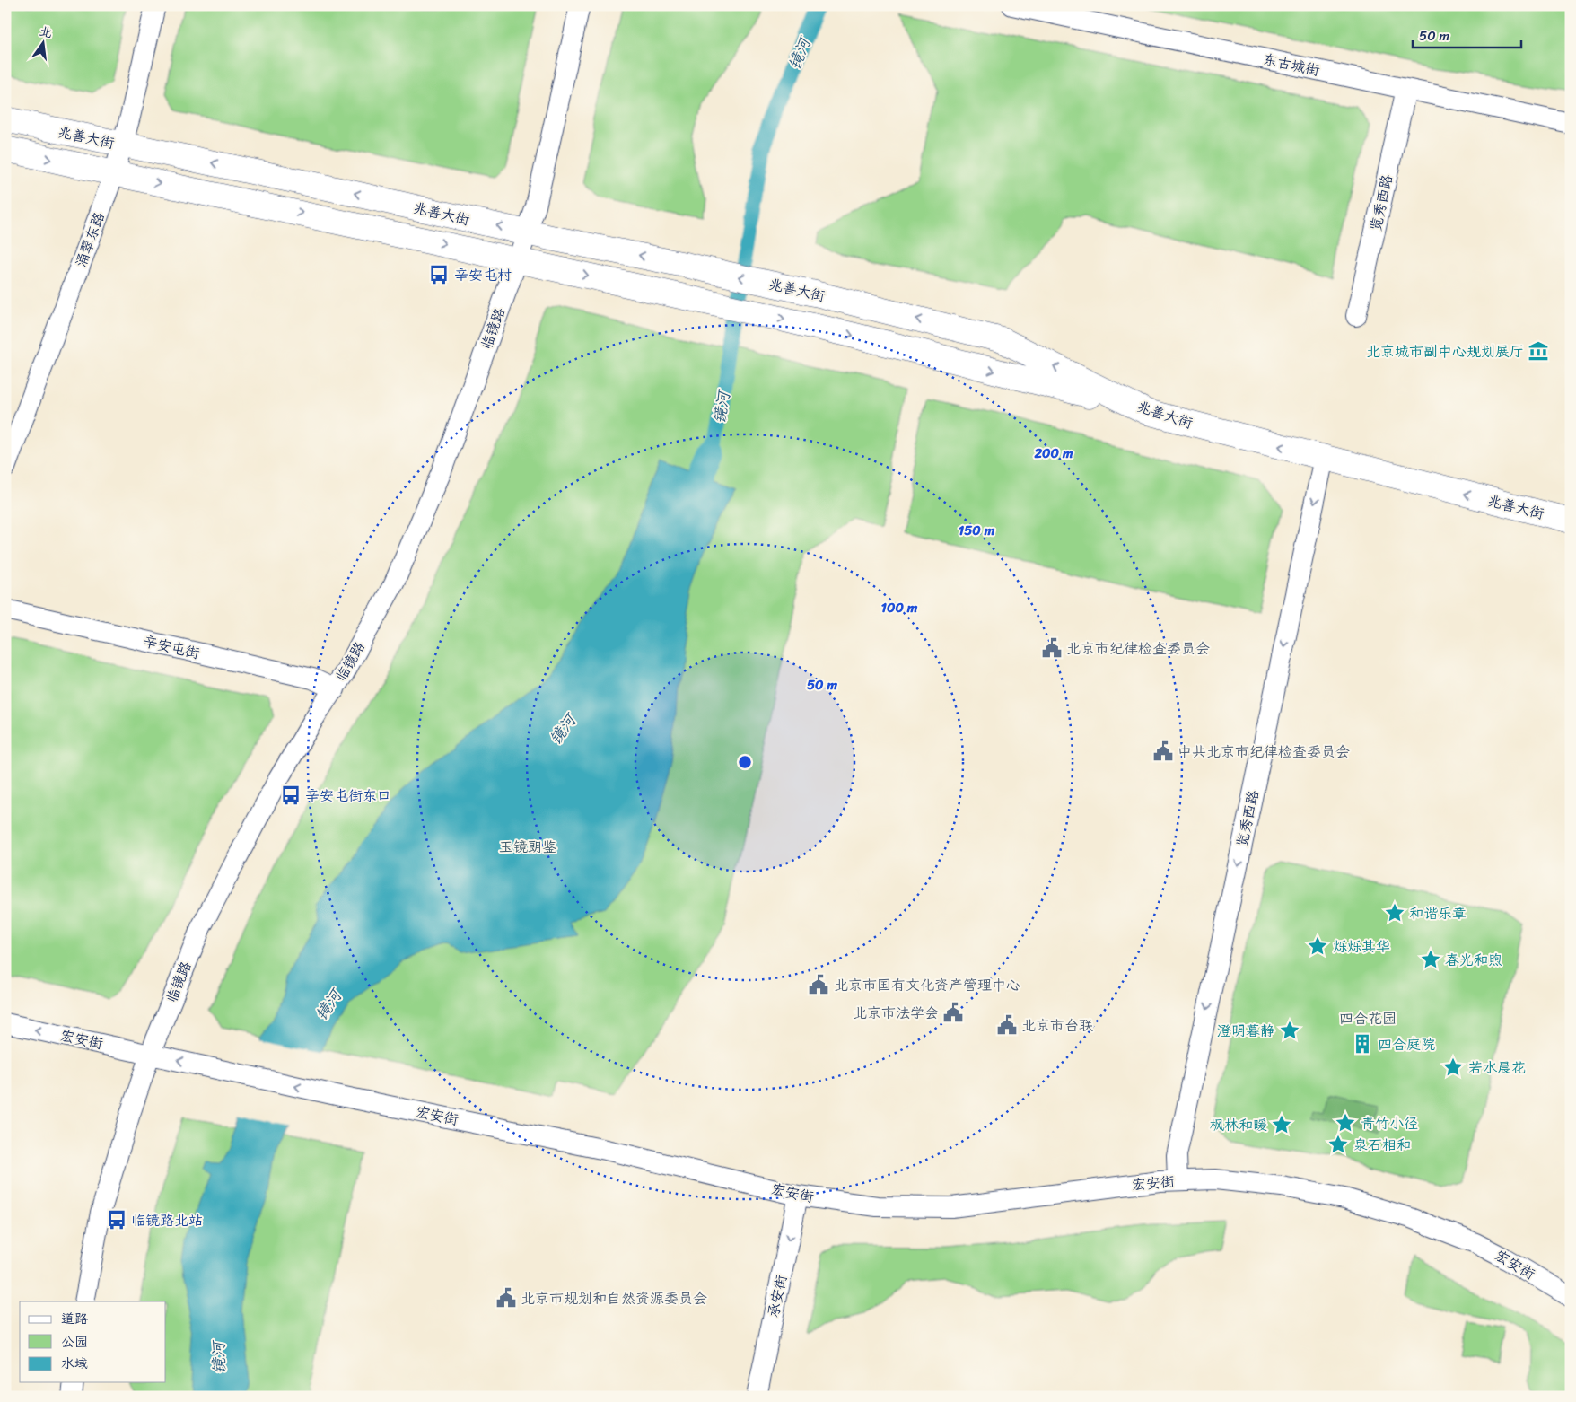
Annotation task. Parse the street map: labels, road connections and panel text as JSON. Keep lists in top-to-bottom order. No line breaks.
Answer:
{"streets":{"main road":["兆善大街"],"street":["东古城街","览秀西路","涌翠东路","临镜路","辛安屯街","宏安街","承安街"]},"crossings":[["东古城街","览秀西路"],["兆善大街","览秀西路"],["兆善大街","涌翠东路"],["兆善大街","临镜路"],["览秀西路","宏安街"],["临镜路","辛安屯街"],["临镜路","宏安街"],["宏安街","承安街"]],"one_way":["览秀西路","宏安街","承安街"],"water":["镜河"],"parks":["玉镜朗鉴","四合花园"],"places":{"bus stop":["辛安屯村","辛安屯街东口","临镜路北站"],"museum":["北京城市副中心规划展厅"],"public building":["北京市纪律检查委员会","中共北京市纪律检查委员会","北京市国有文化资产管理中心","北京市法学会","北京市台联","北京市规划和自然资源委员会"],"place":["和谐乐章","烁烁其华","春光和煦","澄明暮静","若水晨花","青竹小径","枫林和暖","泉石相和"],"building":["四合庭院"]},"legend":["道路","公园","水域"],"scale_bar":"50 m","north":"top","rings":["200 m","150 m","100 m","50 m"]}
